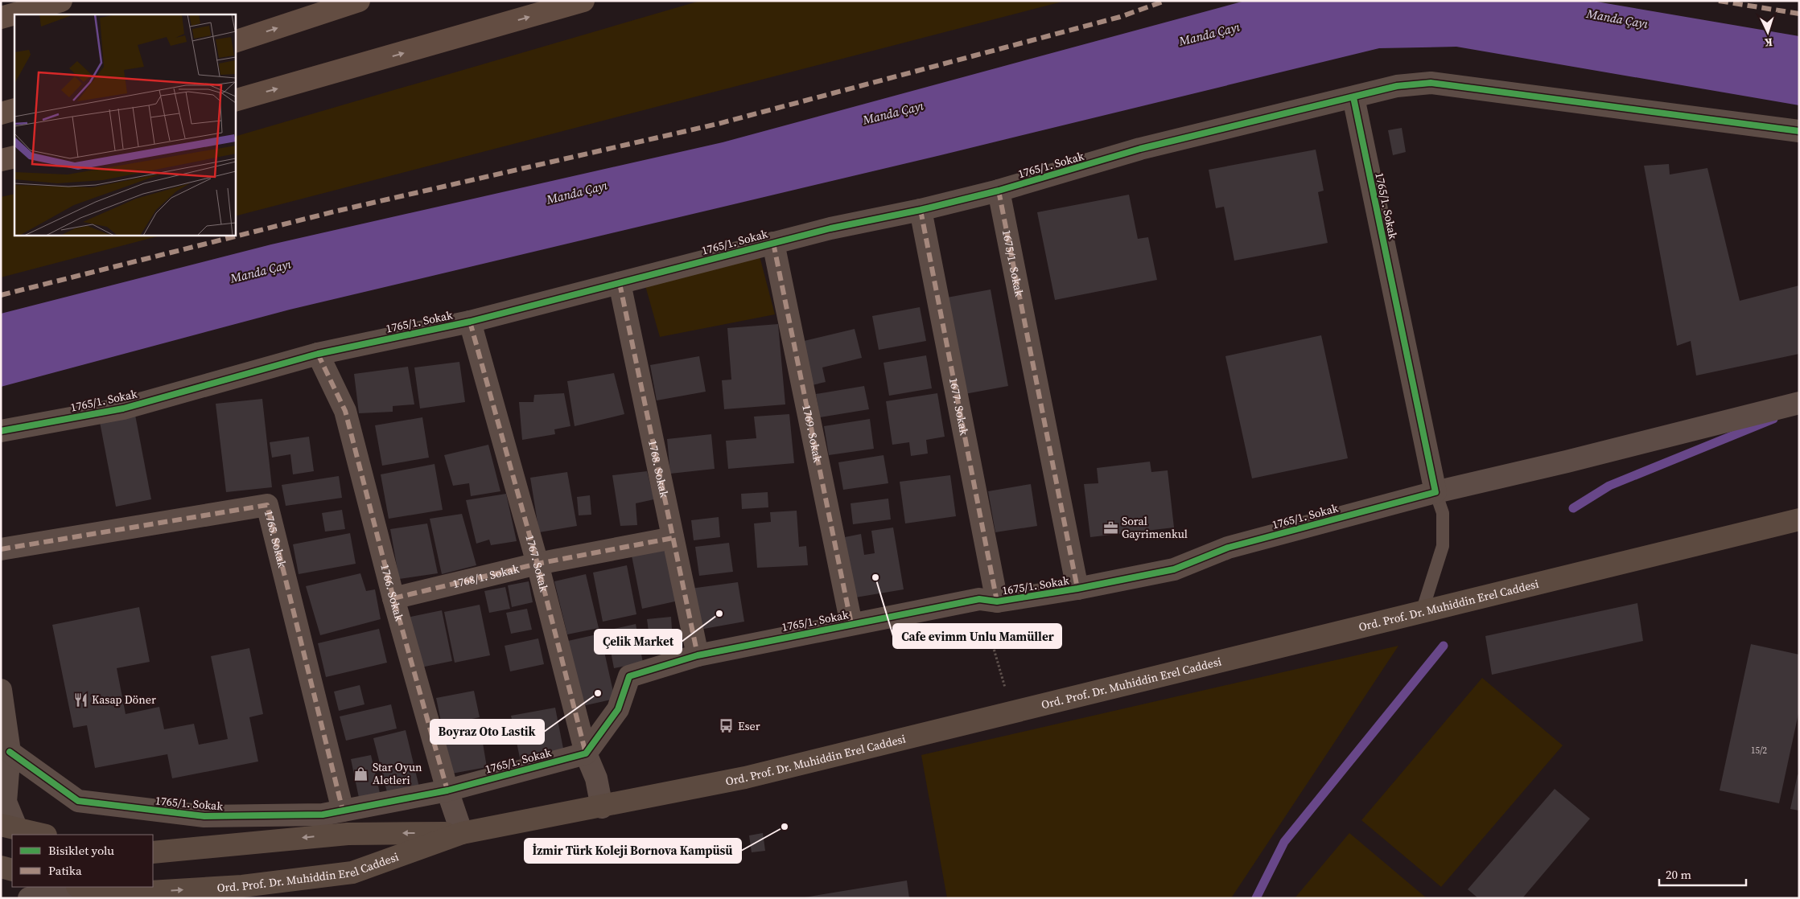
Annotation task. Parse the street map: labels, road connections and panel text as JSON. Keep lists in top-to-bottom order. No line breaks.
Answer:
{"streets":{"main road":["Ord. Prof. Dr. Muhiddin Erel Caddesi"],"street":["1765/1. Sokak","1675/1. Sokak","1677. Sokak","1769. Sokak","1768. Sokak","1765. Sokak","1767. Sokak","1768/1. Sokak","1766. Sokak"]},"crossings":[["1765/1. Sokak","1675/1. Sokak"],["1765/1. Sokak","1677. Sokak"],["1765/1. Sokak","1769. Sokak"],["1765/1. Sokak","1768. Sokak"],["1765/1. Sokak","1765. Sokak"],["1765/1. Sokak","1767. Sokak"],["1765/1. Sokak","1766. Sokak"],["1675/1. Sokak","1677. Sokak"],["1768. Sokak","1768/1. Sokak"],["1767. Sokak","1768/1. Sokak"],["1767. Sokak","Ord. Prof. Dr. Muhiddin Erel Caddesi"],["1768/1. Sokak","1766. Sokak"],["1766. Sokak","Ord. Prof. Dr. Muhiddin Erel Caddesi"]],"water":["Manda Çayı"],"places":{"office":["Soral Gayrimenkul"],"other":["Cafe evimm Unlu Mamüller","Çelik Market","Boyraz Oto Lastik","İzmir Türk Koleji Bornova Kampüsü"],"restaurant":["Kasap Döner"],"bus stop":["Eser"],"shop":["Star Oyun Aletleri"]},"house_numbers":["15/2"],"legend":["Bisiklet yolu","Patika"],"scale_bar":"20 m","north":"bottom"}
